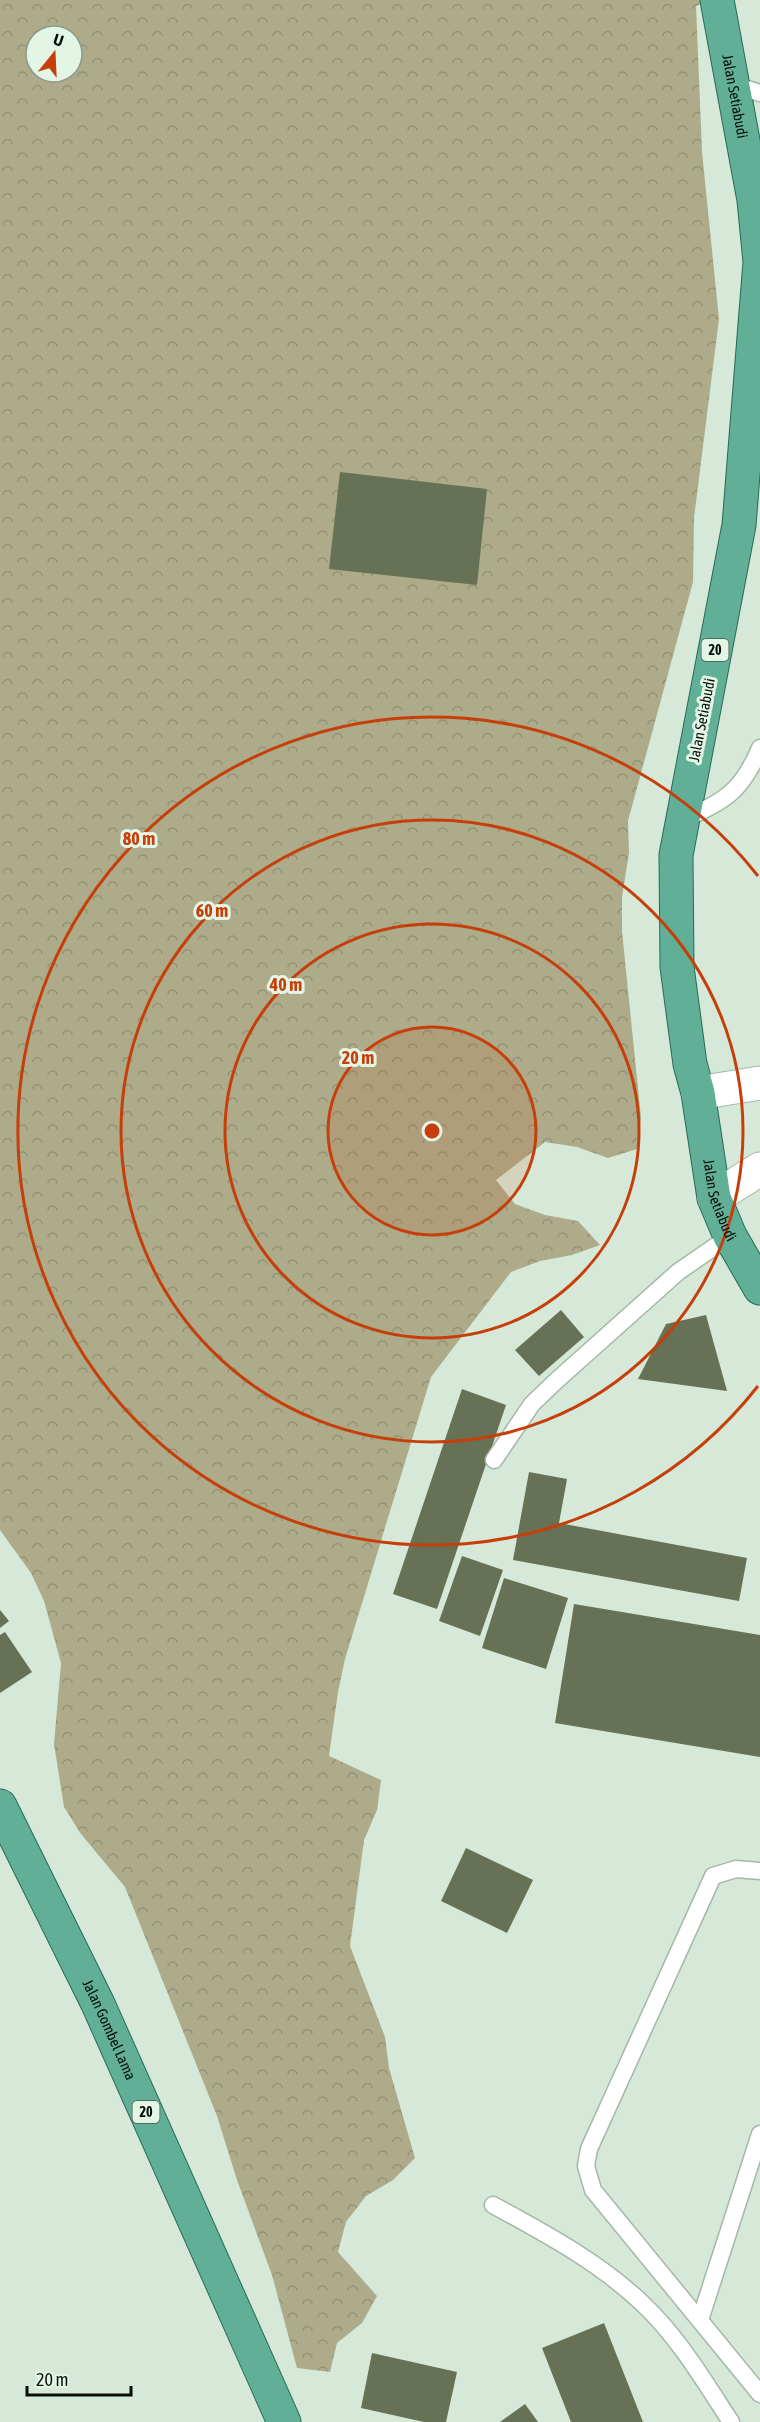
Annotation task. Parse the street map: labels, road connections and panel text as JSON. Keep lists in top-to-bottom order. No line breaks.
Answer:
{"streets":{"highway":["Jalan Setiabudi","20","Jalan Gombel Lama"]},"scale_bar":"20 m","north":"top","rings":["80 m","60 m","40 m","20 m"]}
